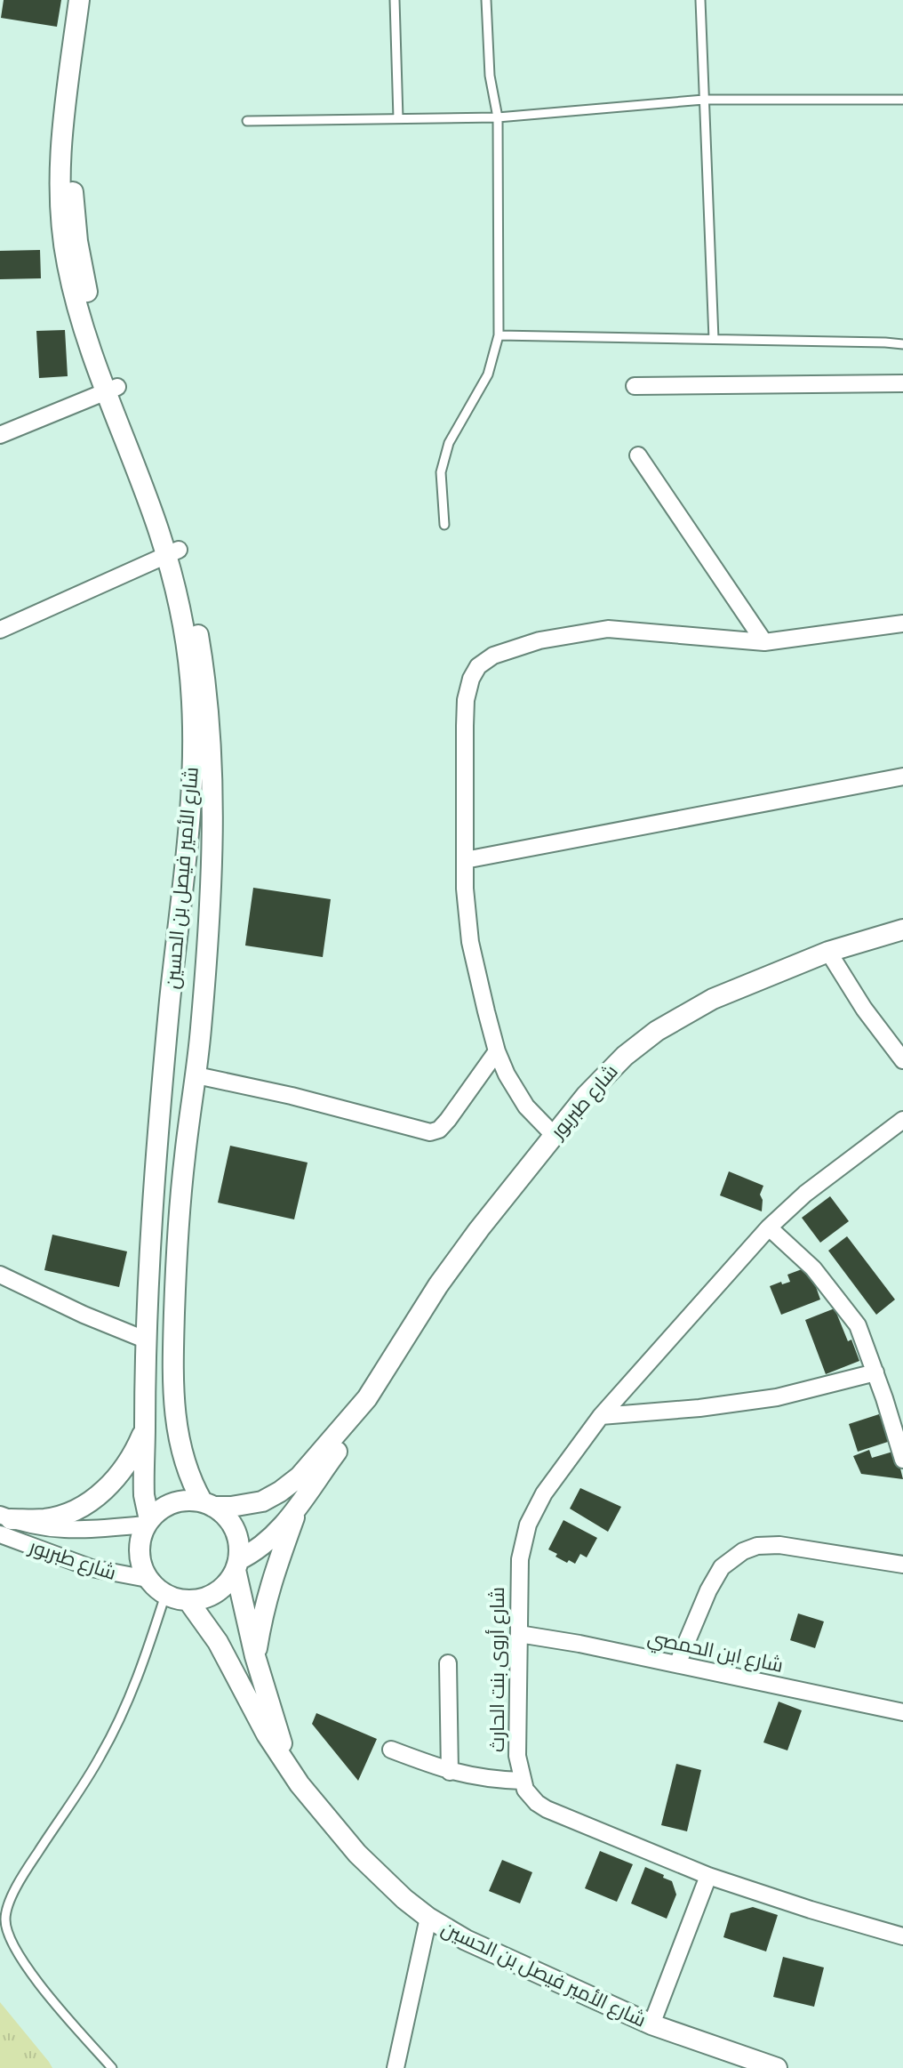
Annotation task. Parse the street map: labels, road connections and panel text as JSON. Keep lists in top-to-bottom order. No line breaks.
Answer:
{"streets":{"street":["شارع الأمير فيصل بن الحسين","شارع طبربور","شارع ابن الحمصي","شارع أروى بنت الحارث"]},"crossings":[["شارع الأمير فيصل بن الحسين","شارع طبربور"],["شارع ابن الحمصي","شارع أروى بنت الحارث"]]}
